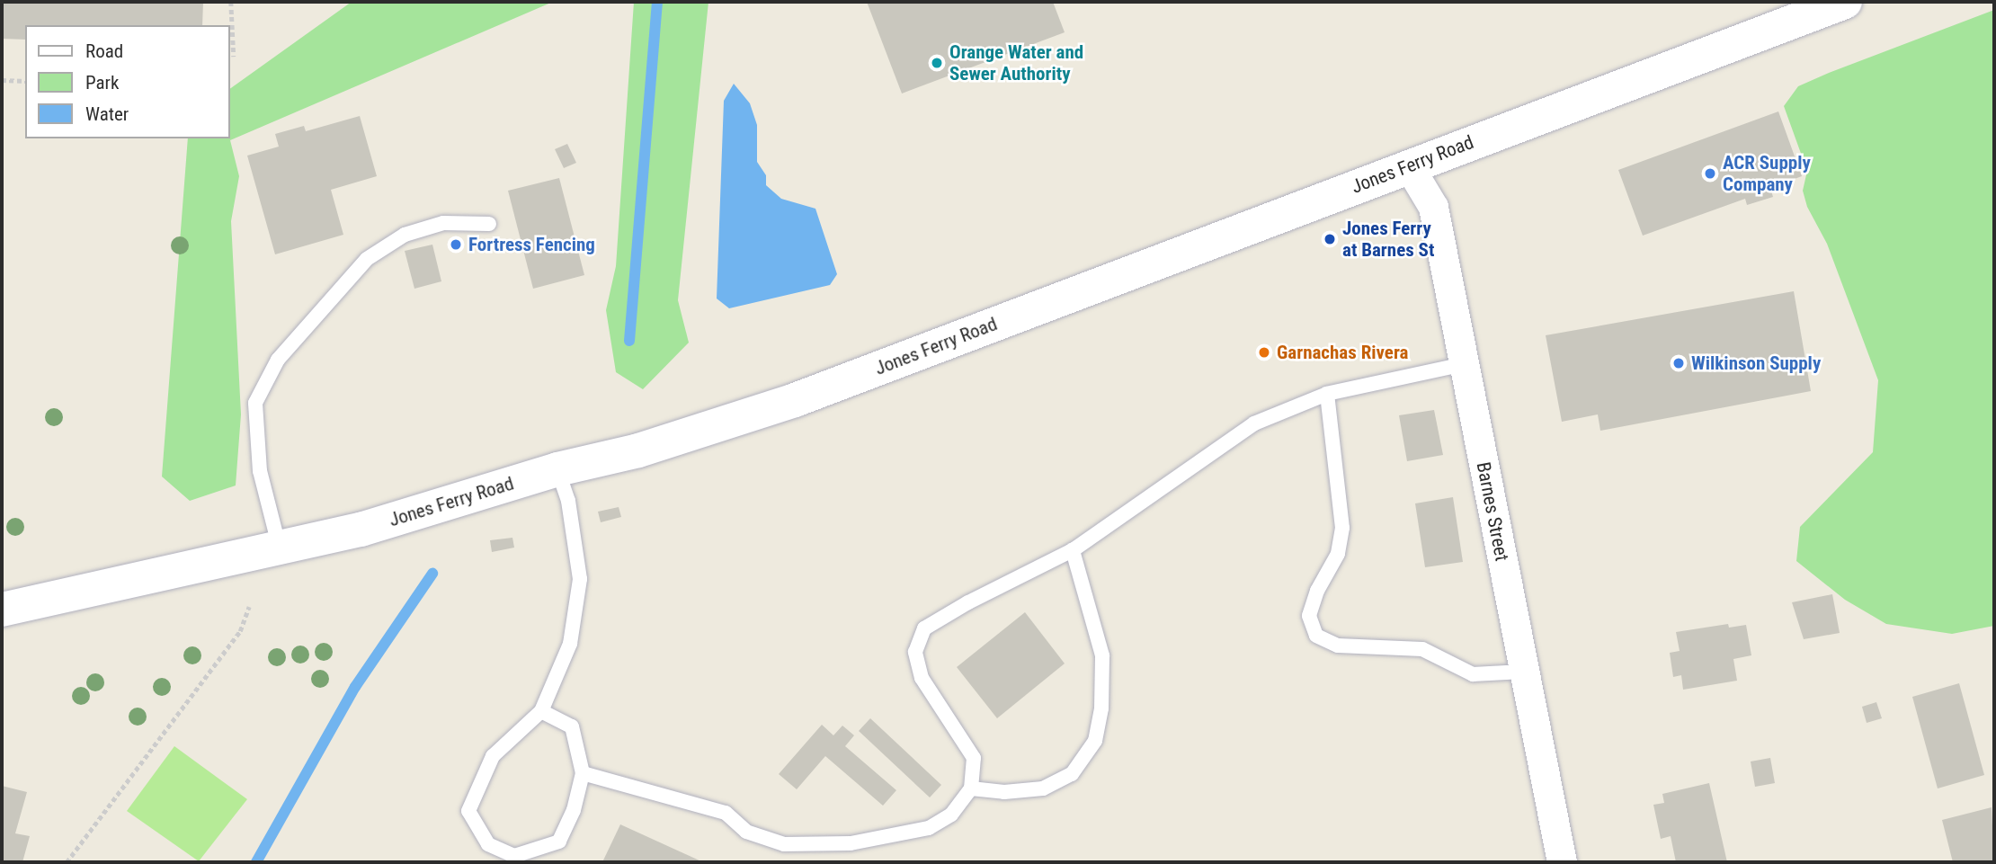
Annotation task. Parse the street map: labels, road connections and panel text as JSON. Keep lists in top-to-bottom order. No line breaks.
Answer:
{"streets":{"main road":["Jones Ferry Road"],"street":["Barnes Street"]},"crossings":[["Jones Ferry Road","Barnes Street"]],"places":["Orange Water and Sewer Authority","ACR Supply Company","Jones Ferry at Barnes St","Fortress Fencing","Garnachas Rivera","Wilkinson Supply"],"legend":["Road","Park","Water"]}
